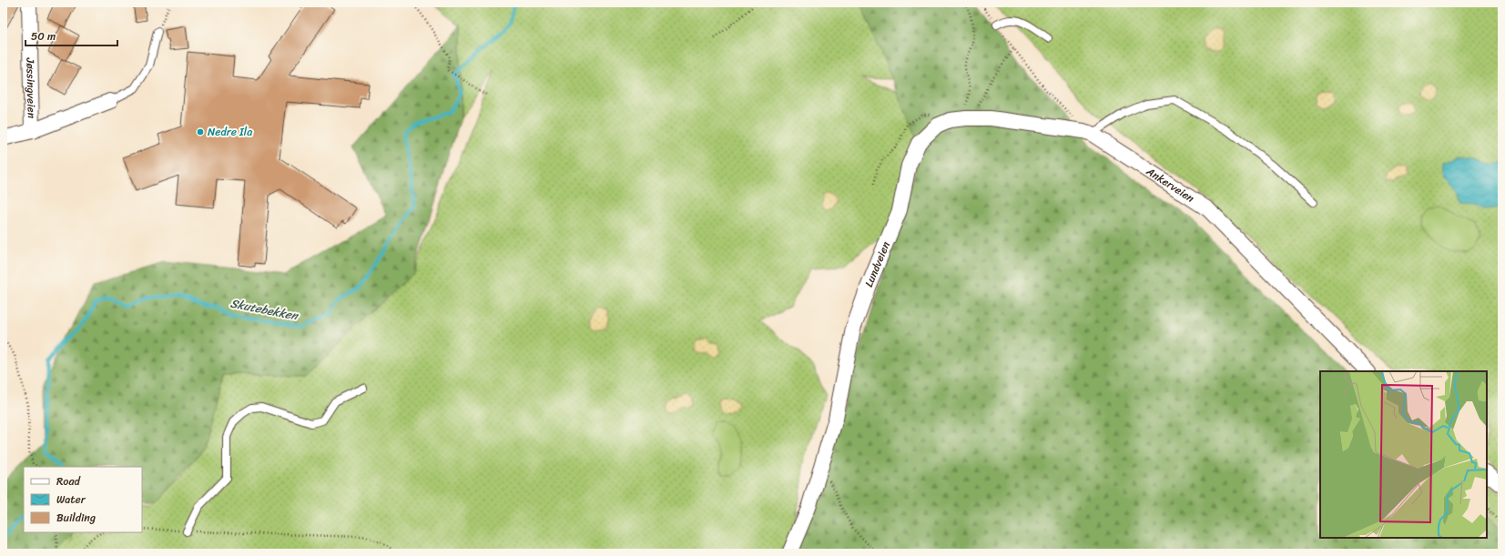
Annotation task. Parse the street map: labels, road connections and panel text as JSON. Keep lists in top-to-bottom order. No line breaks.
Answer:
{"streets":{"street":["Jøssingveien","Ankerveien","Lundveien"]},"crossings":[["Ankerveien","Lundveien"]],"water":["Skutebekken"],"places":["Nedre Ila"],"legend":["Road","Water","Building"],"scale_bar":"50 m"}
